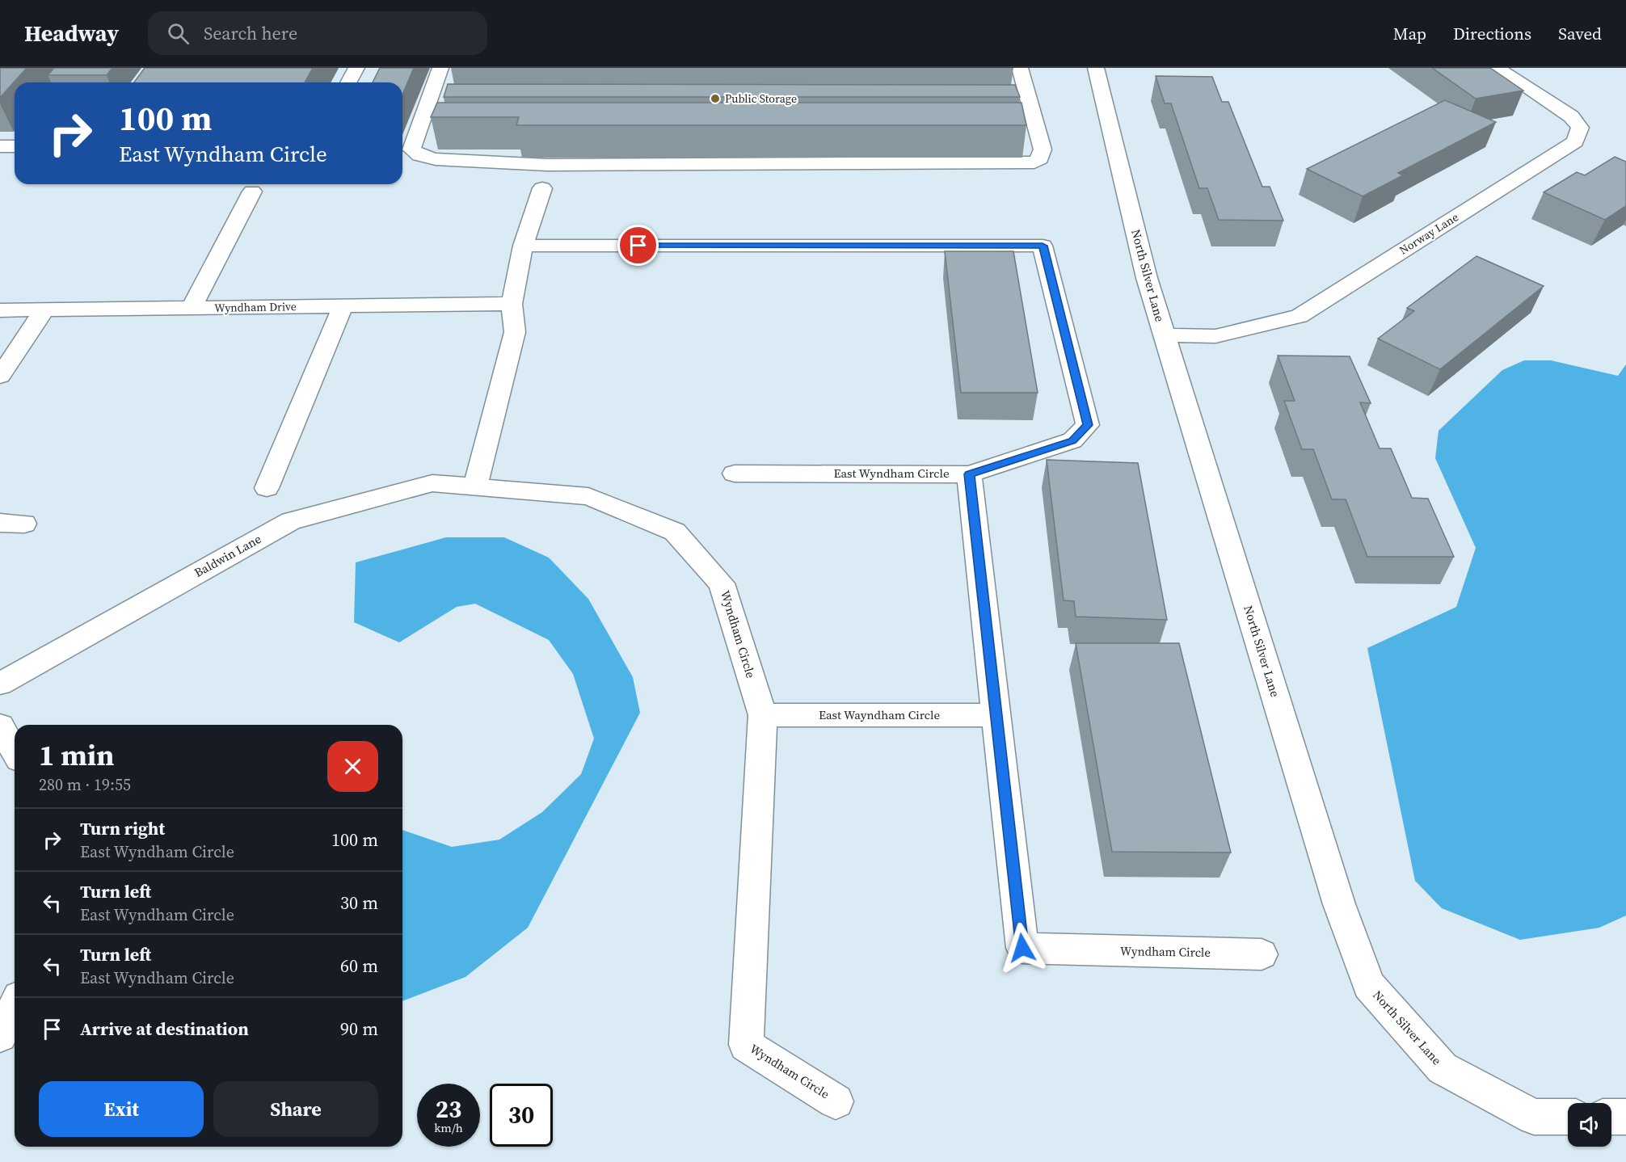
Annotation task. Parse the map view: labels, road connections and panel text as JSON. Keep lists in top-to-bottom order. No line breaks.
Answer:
{"streets":{"street":["Norway Lane","North Silver Lane","Wyndham Drive","East Wyndham Circle","Baldwin Lane","Wyndham Circle","East Wayndham Circle"]},"crossings":[["Norway Lane","North Silver Lane"],["East Wyndham Circle","Wyndham Circle"],["Baldwin Lane","Wyndham Circle"],["Wyndham Circle","East Wayndham Circle"]],"places":["Public Storage"],"page":{"header":"Headway","search":"Search here","nav":["Map","Directions","Saved"],"turn":["100 m","East Wyndham Circle"],"heading":["1 min","280 m · 19:55"],"list":[{"name":"Turn right","note":"East Wyndham Circle","value":"100 m"},{"name":"Turn left","note":"East Wyndham Circle","value":"30 m"},{"name":"Turn left","note":"East Wyndham Circle","value":"60 m"},{"name":"Arrive at destination","value":"90 m"}],"buttons":["Exit","Share"],"speed":"23 km/h","limit":"30"}}
